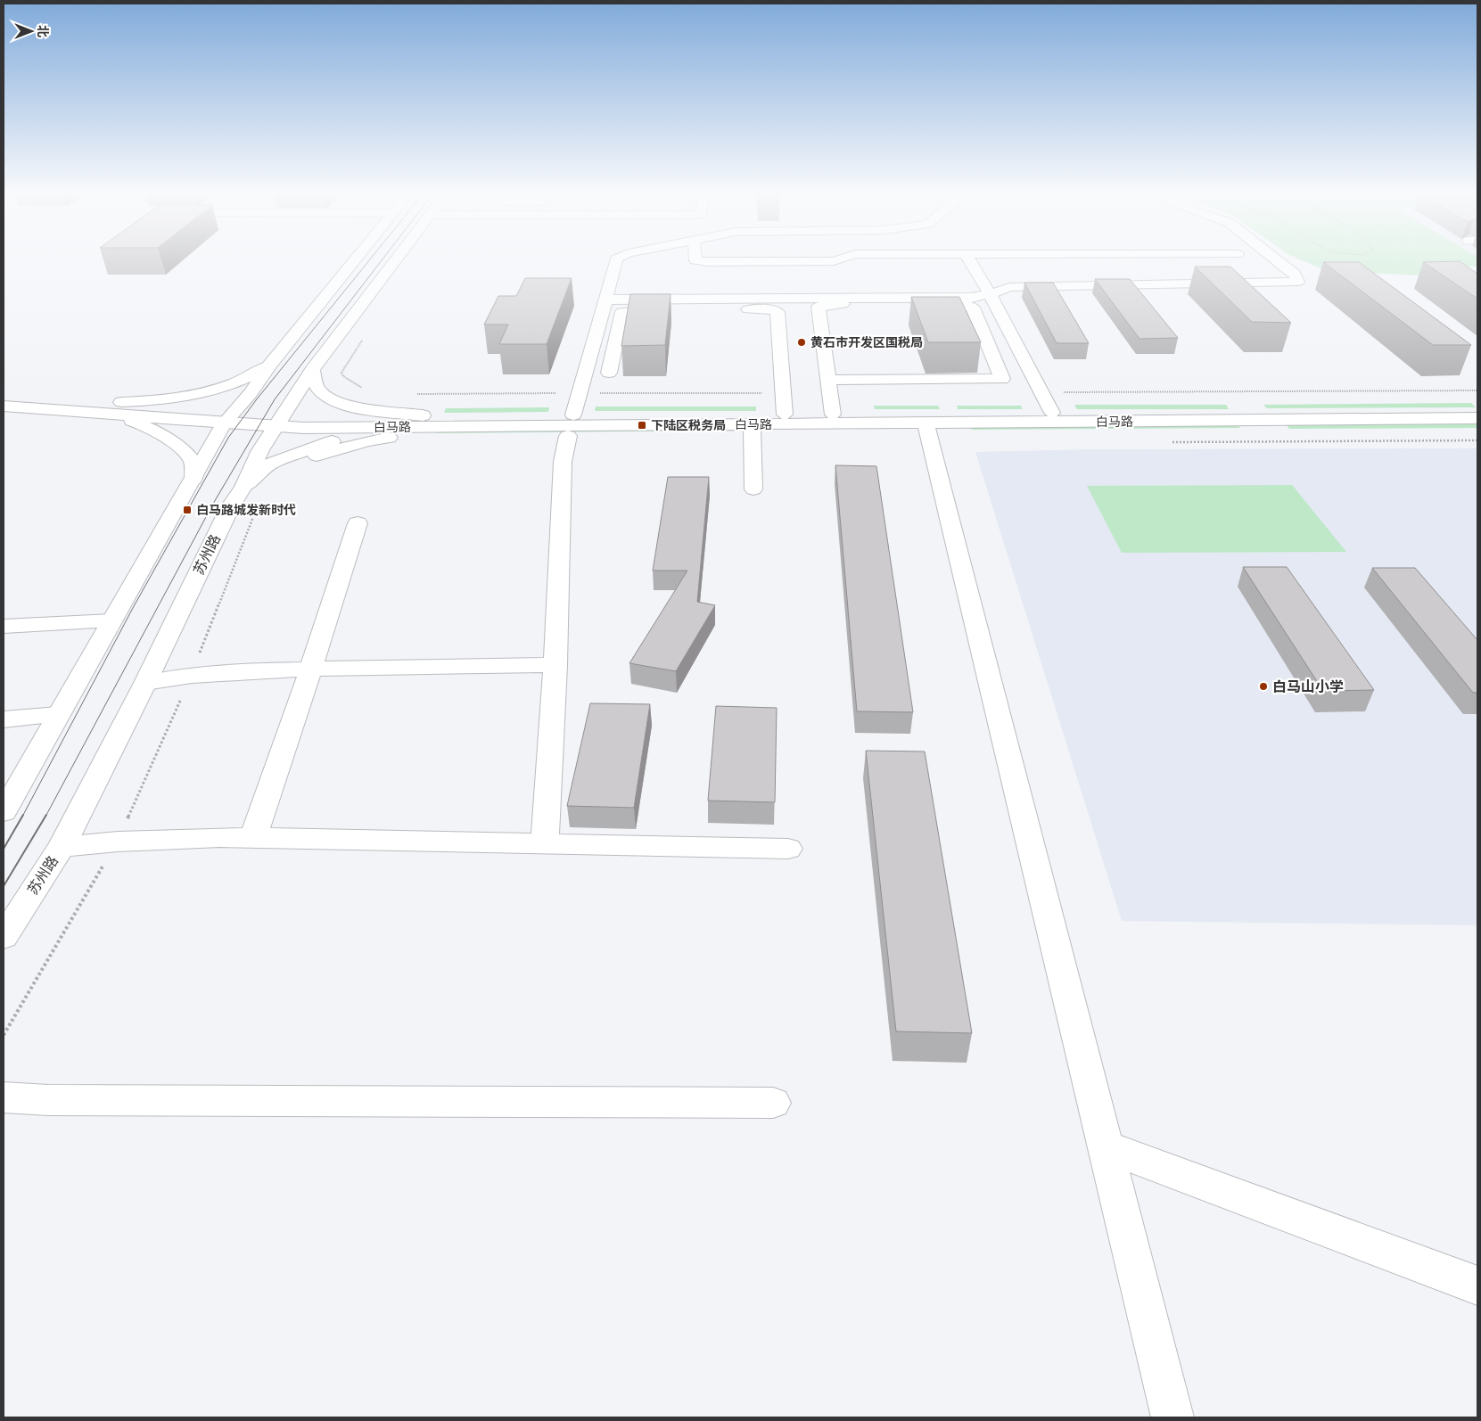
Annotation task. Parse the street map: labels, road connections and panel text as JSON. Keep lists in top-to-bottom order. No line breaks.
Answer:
{"streets":{"street":["白马路","苏州路"]},"crossings":[["白马路","苏州路"]],"places":{"other":["黄石市开发区国税局","白马山小学"],"transit":["下陆区税务局","白马路城发新时代"]},"north":"right"}
